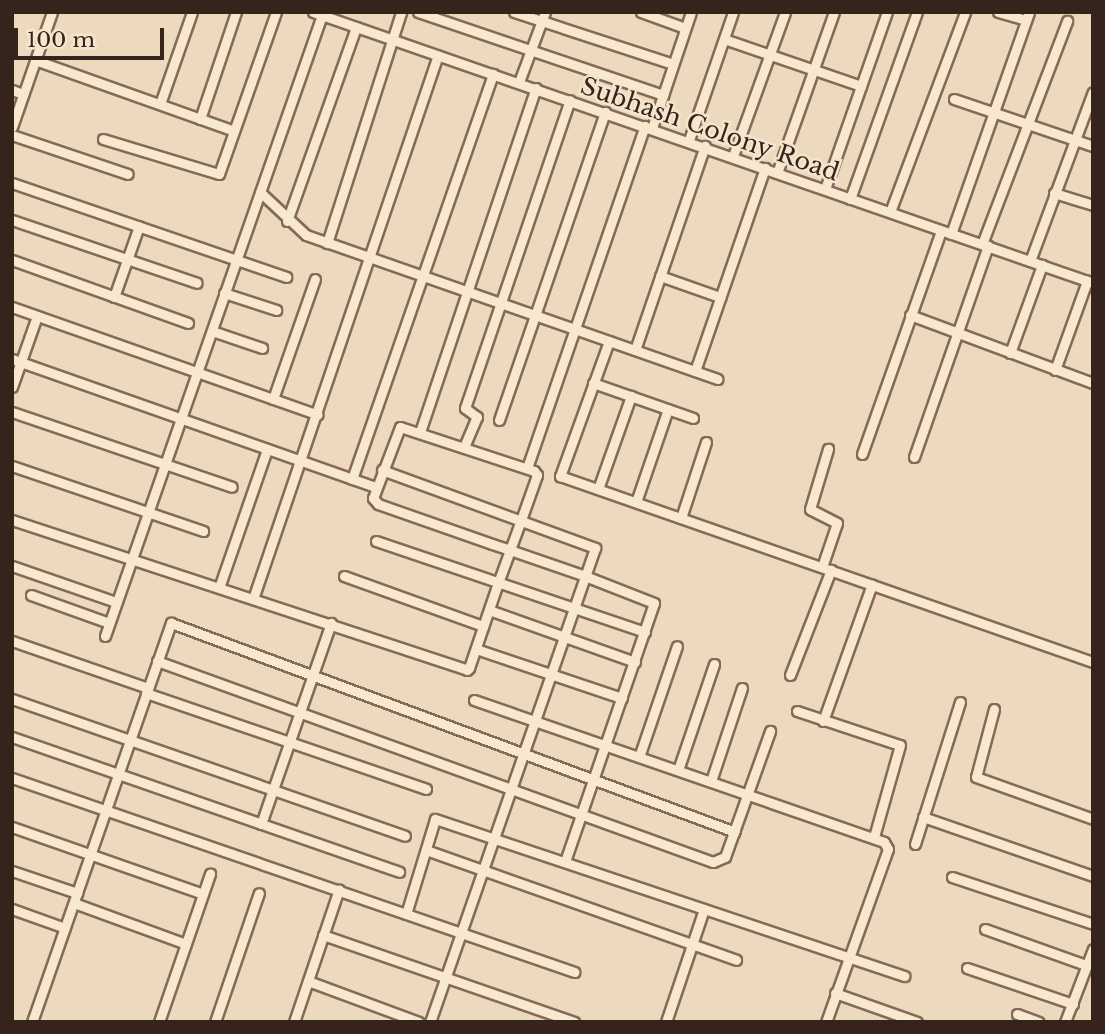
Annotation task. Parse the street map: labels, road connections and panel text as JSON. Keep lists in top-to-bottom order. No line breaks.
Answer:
{"streets":{"street":["Subhash Colony Road"]},"scale_bar":"100 m"}
